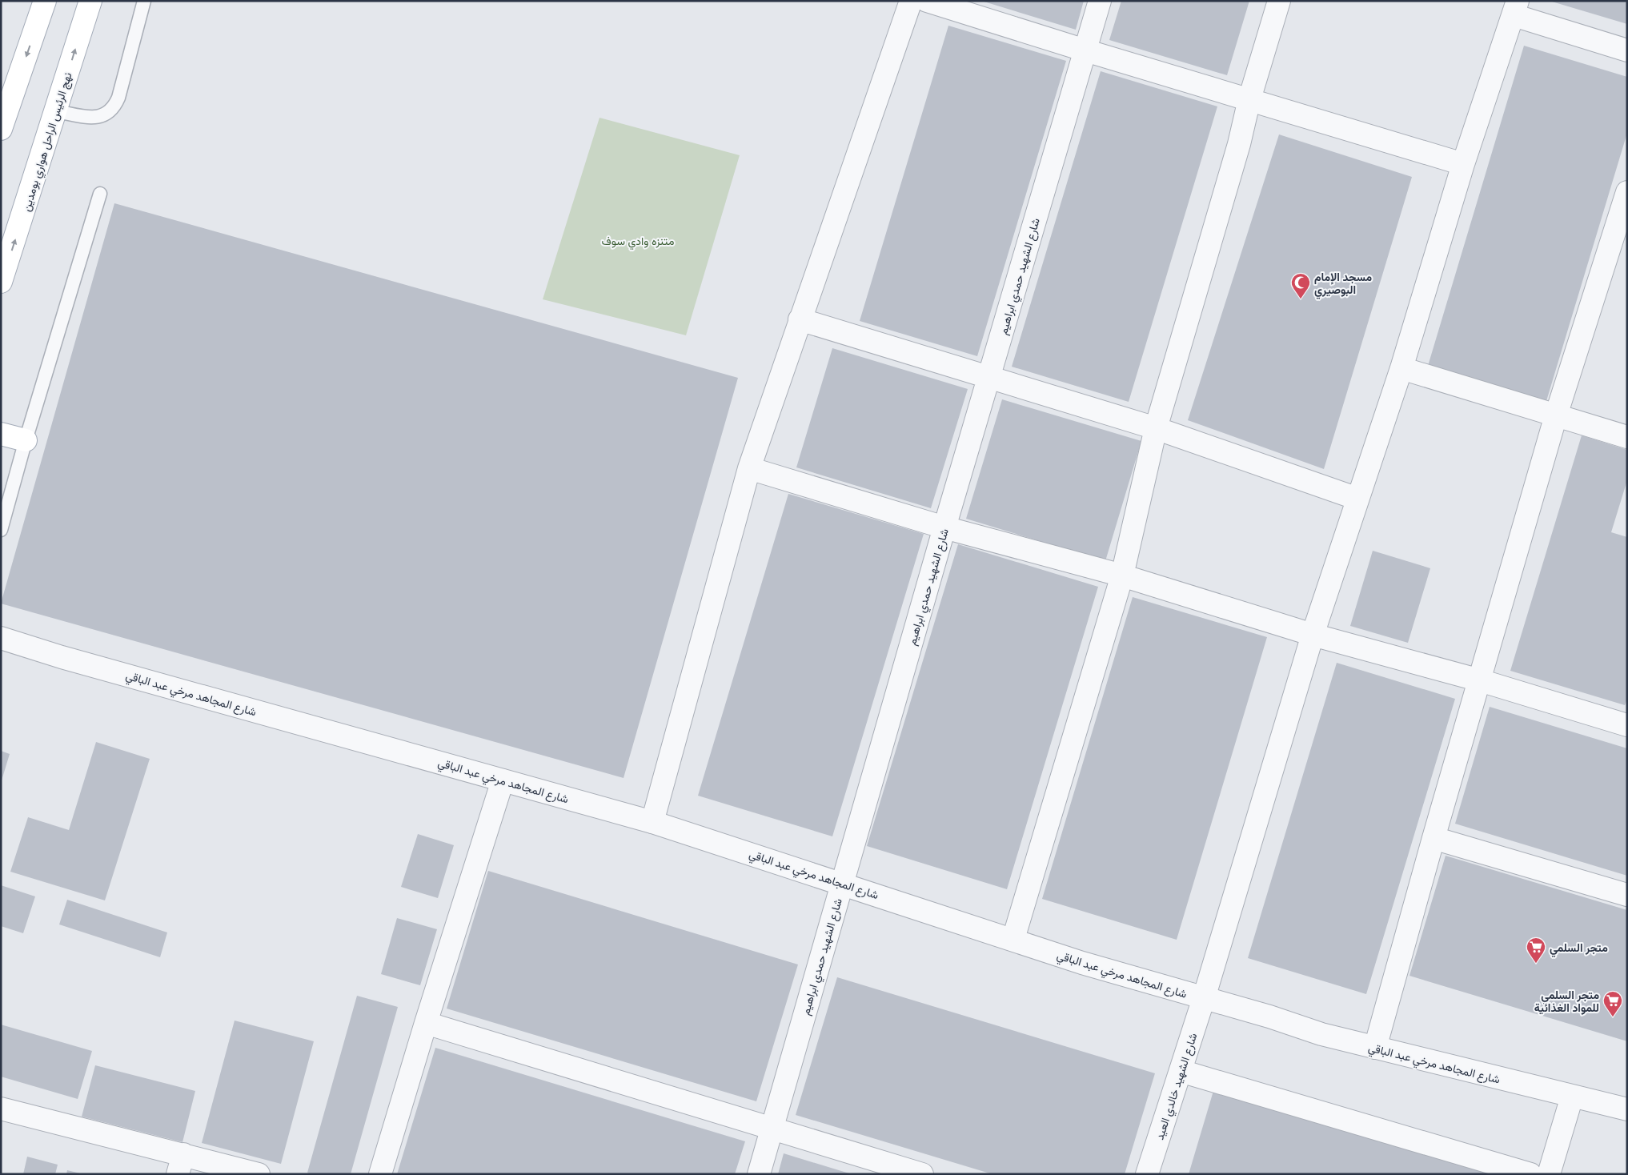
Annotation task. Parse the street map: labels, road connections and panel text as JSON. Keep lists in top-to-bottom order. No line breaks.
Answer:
{"streets":{"main road":["نهج الرئيس الراحل هواري بومدين"],"street":["شارع الشهيد حمدي ابراهيم","شارع المجاهد مرخي عبد الباقي","شارع الشهيد خالدي العيد"]},"crossings":[["شارع الشهيد حمدي ابراهيم","شارع المجاهد مرخي عبد الباقي"],["شارع المجاهد مرخي عبد الباقي","شارع الشهيد خالدي العيد"]],"parks":["متنزه وادي سوف"],"places":{"mosque":["مسجد الإمام البوصيري"],"supermarket":["متجر السلمي","متجر السلمي للمواد الغذائية"]}}
